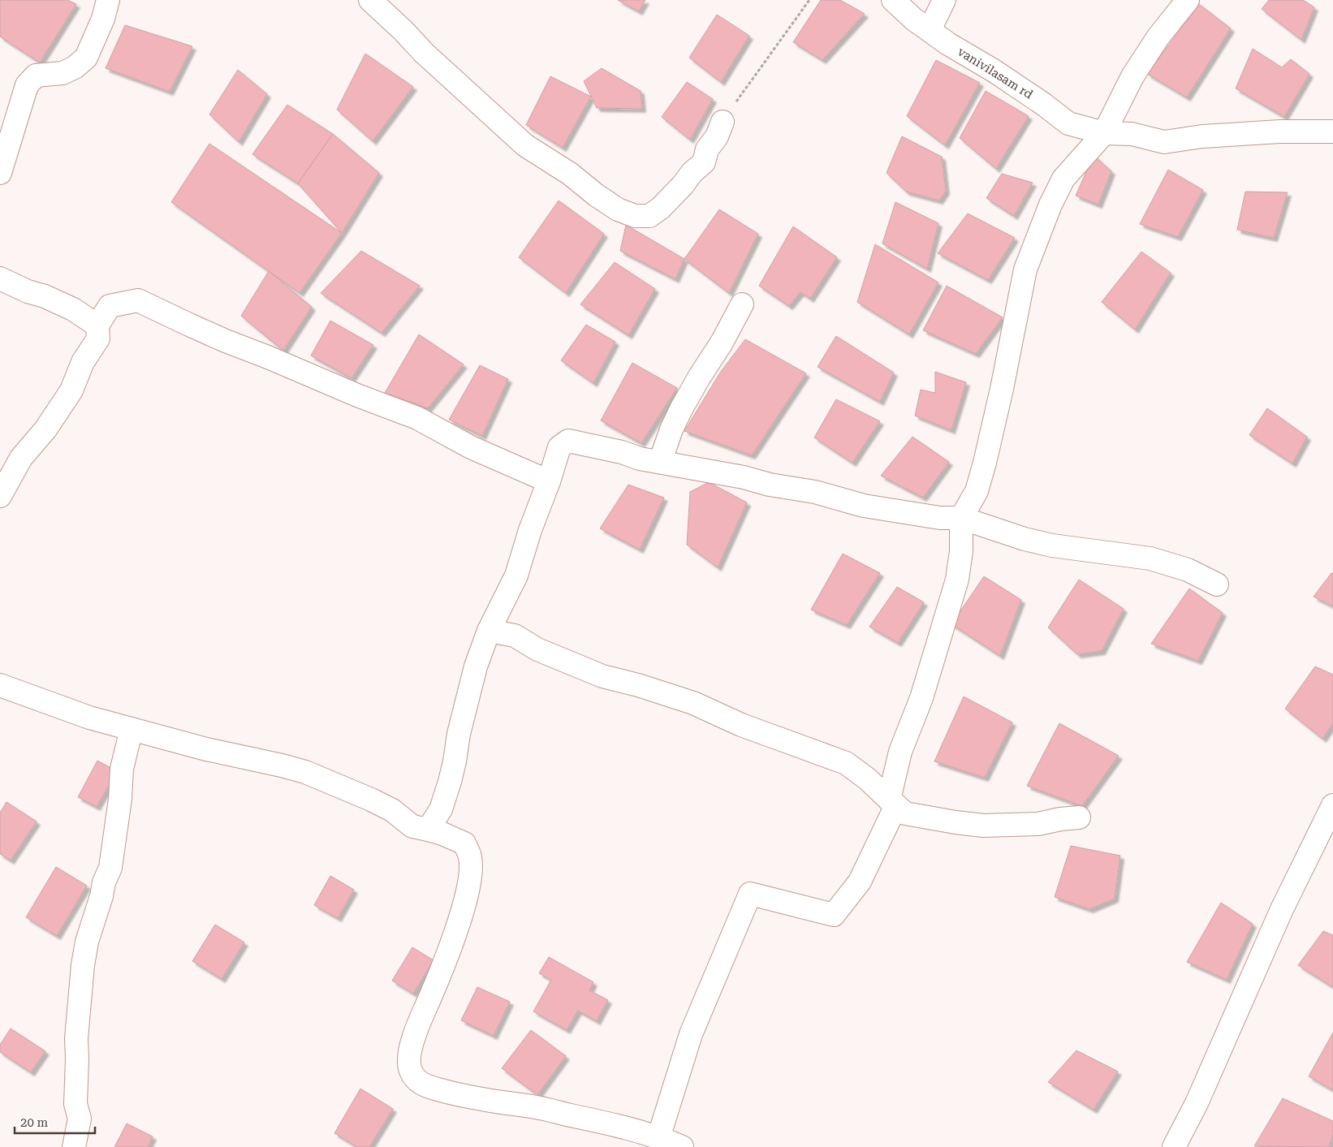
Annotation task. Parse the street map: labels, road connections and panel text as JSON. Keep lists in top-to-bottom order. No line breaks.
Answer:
{"streets":{"street":["vanivilasam rd"]},"scale_bar":"20 m"}
